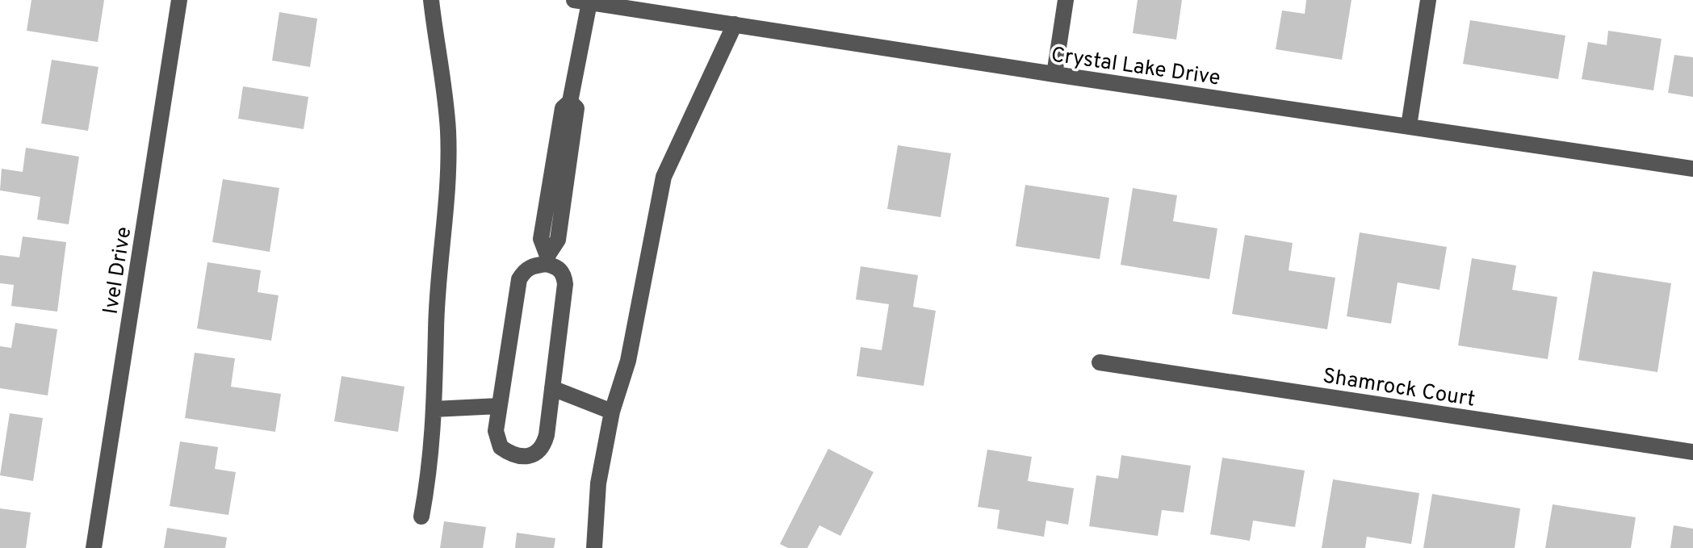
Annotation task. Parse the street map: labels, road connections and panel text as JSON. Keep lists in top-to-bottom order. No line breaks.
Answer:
{"streets":{"street":["Crystal Lake Drive","Ivel Drive","Shamrock Court"]}}
